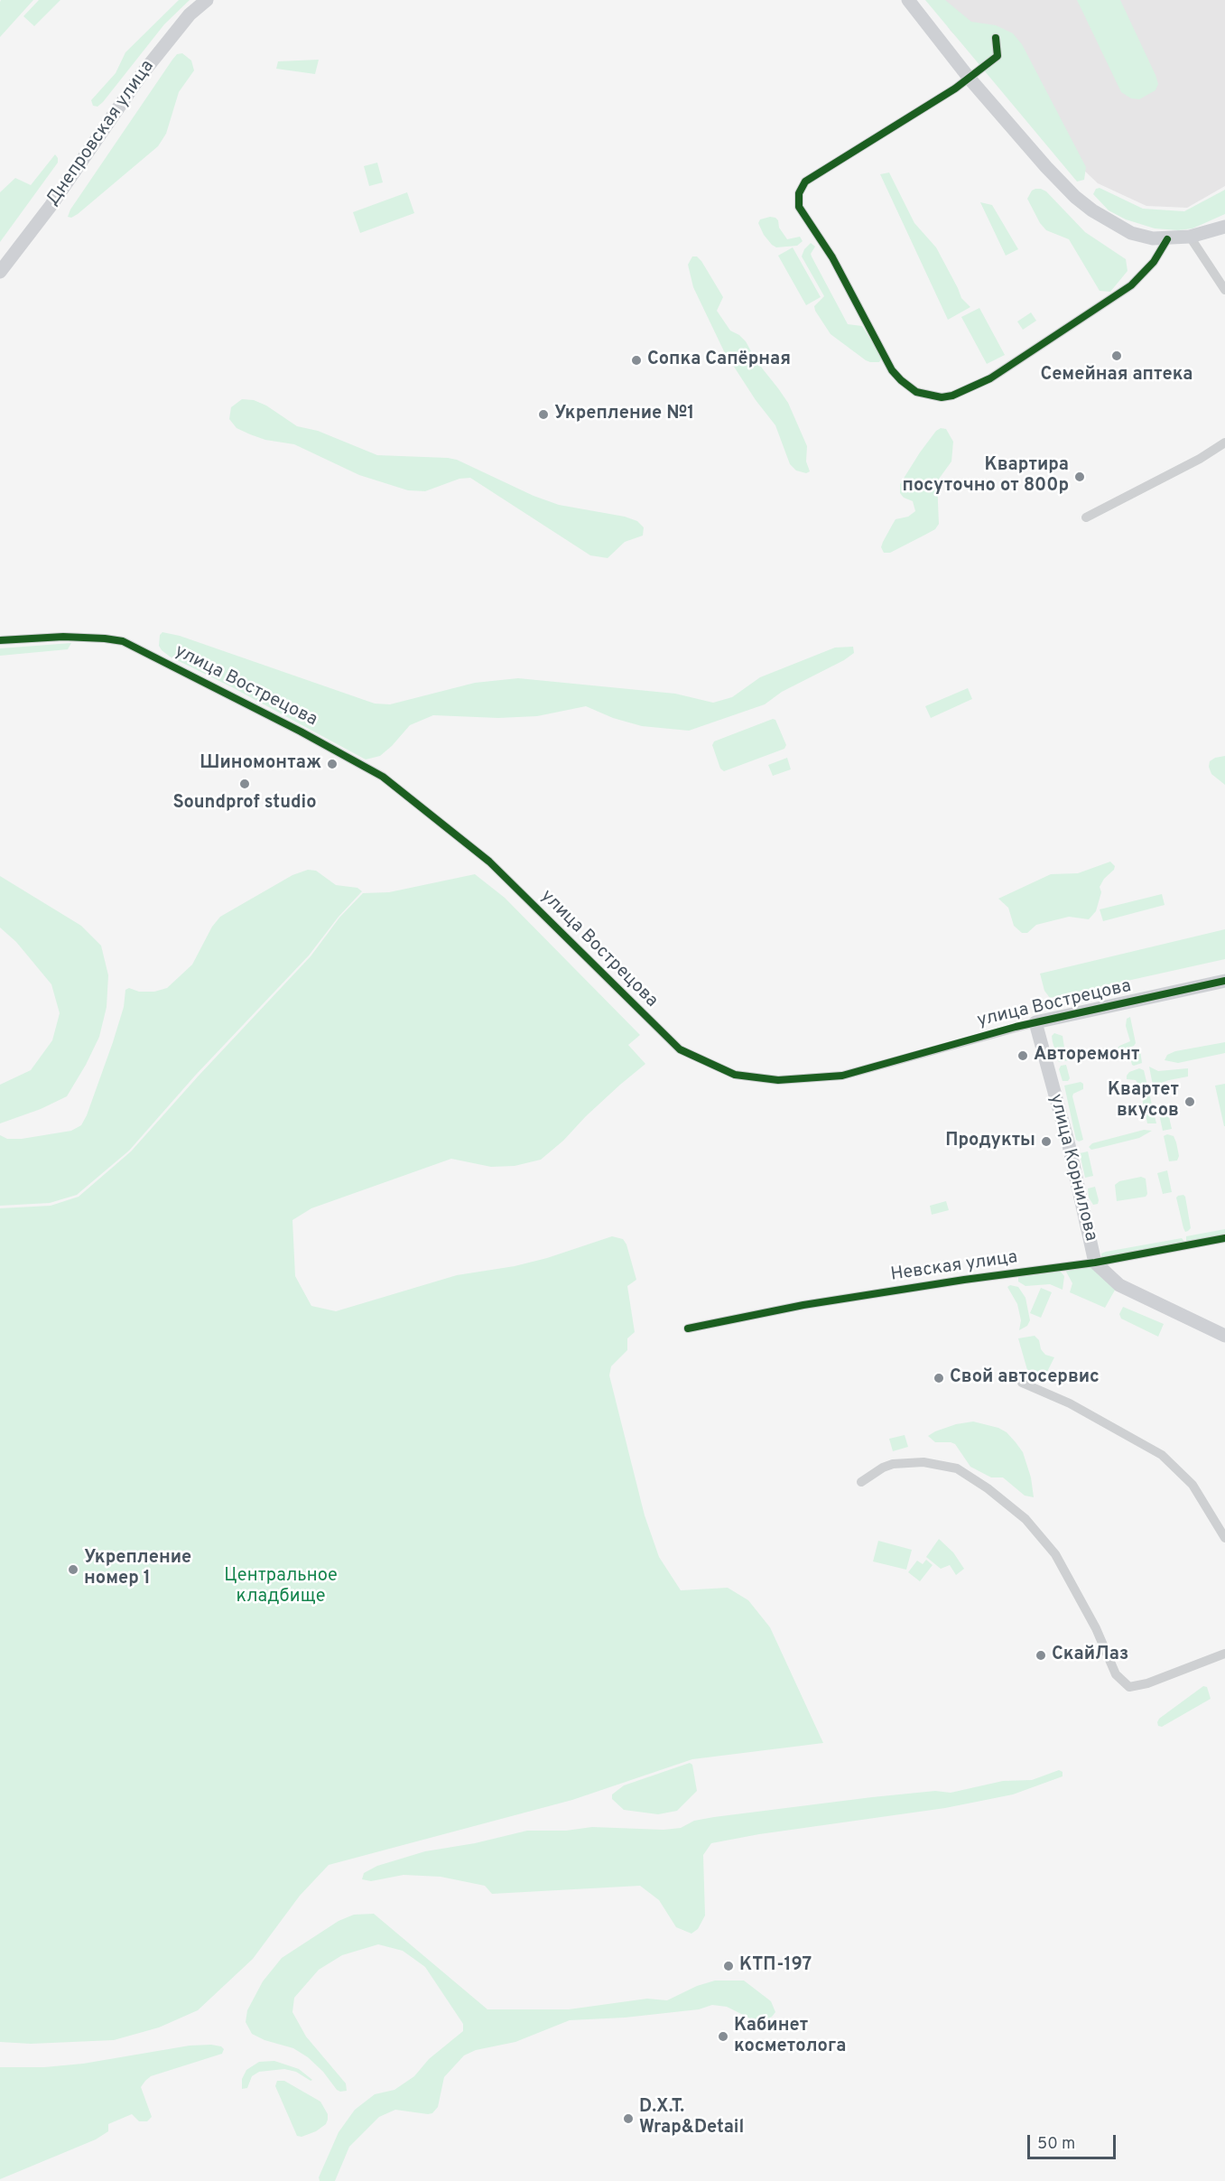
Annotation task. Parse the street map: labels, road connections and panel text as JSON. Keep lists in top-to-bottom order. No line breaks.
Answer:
{"streets":{"main road":["Днепровская улица","улица Вострецова","улица Корнилова"],"street":["Невская улица"]},"crossings":[["улица Вострецова","улица Корнилова"],["улица Корнилова","Невская улица"]],"parks":["Центральное кладбище"],"places":["Семейная аптека","Сопка Сапёрная","Укрепление №1","Квартира посуточно от 800р","Шиномонтаж","Soundprof studio","Авторемонт","Квартет вкусов","Продукты","Свой автосервис","Укрепление номер 1","СкайЛаз","КТП-197","Кабинет косметолога","D.X.T. Wrap&Detail"],"scale_bar":"50 m"}
